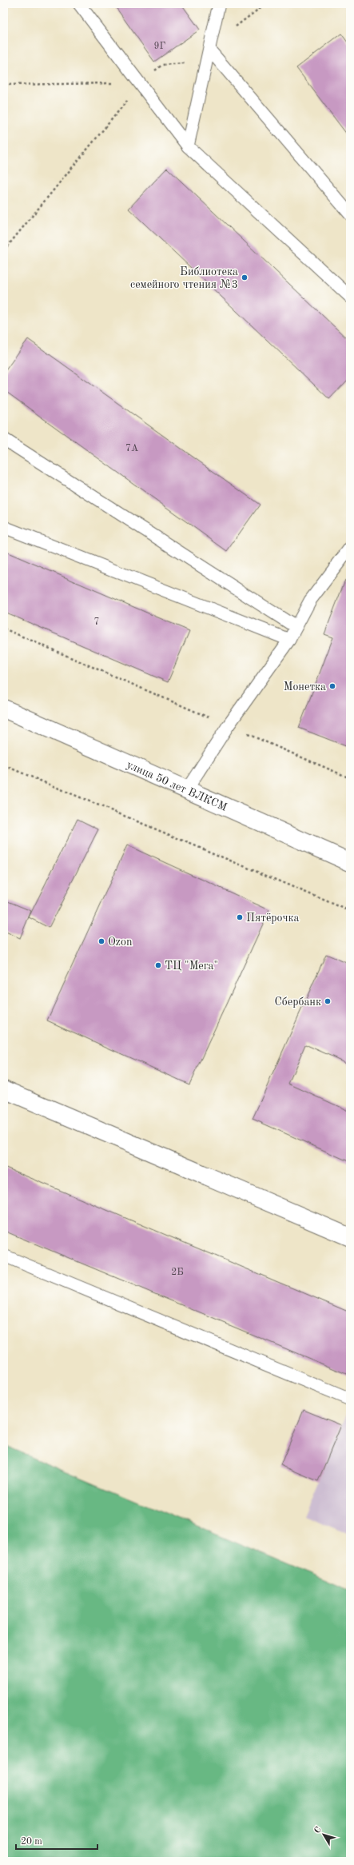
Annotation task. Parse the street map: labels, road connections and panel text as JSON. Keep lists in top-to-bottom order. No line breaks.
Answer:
{"streets":{"street":["улица 50 лет ВЛКСМ"]},"places":["Библиотека семейного чтения №3","Монетка","Пятёрочка","Ozon","ТЦ \"Мега\"","Сбербанк"],"house_numbers":["9Г","7А","7","2Б"],"scale_bar":"20 m","north":"top left"}
